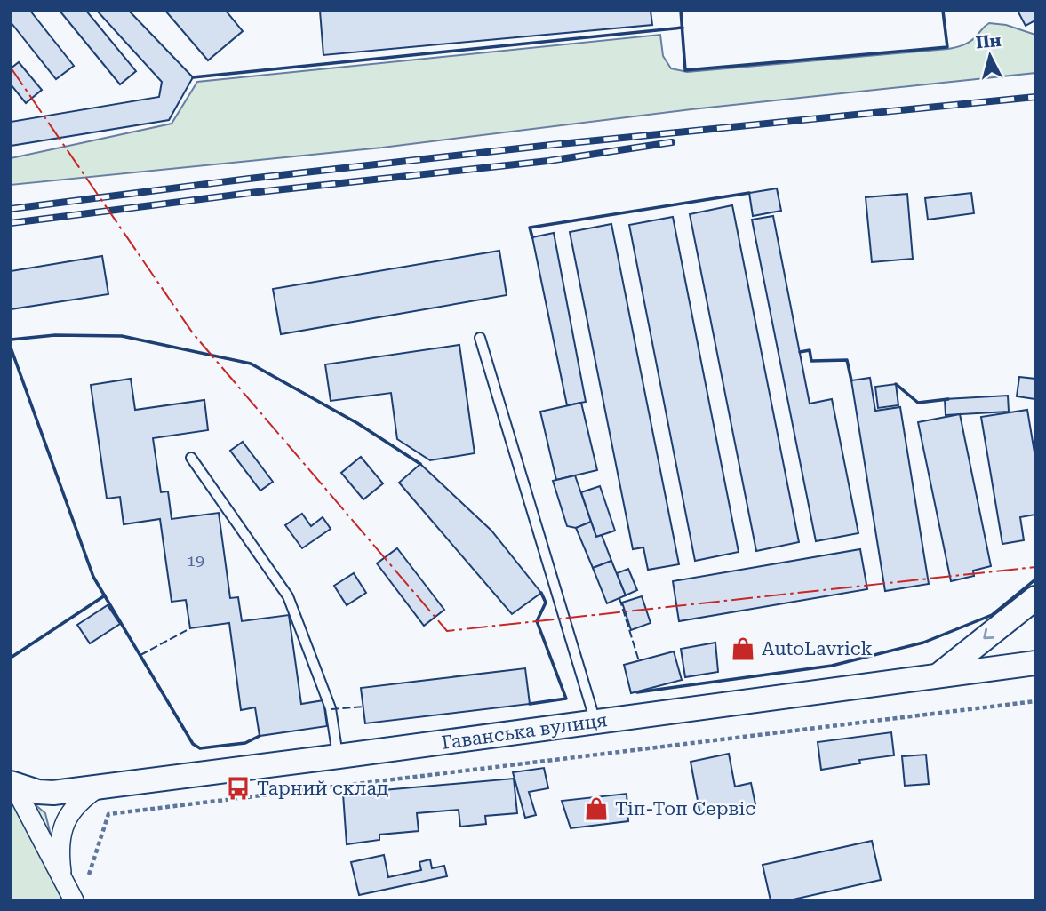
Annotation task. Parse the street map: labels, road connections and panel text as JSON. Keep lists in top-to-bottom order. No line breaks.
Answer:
{"streets":{"street":["Гаванська вулиця"]},"places":{"shop":["AutoLavrick","Тіп-Топ Сервіс"],"bus stop":["Тарний склад"]},"house_numbers":["19"],"north":"top"}
